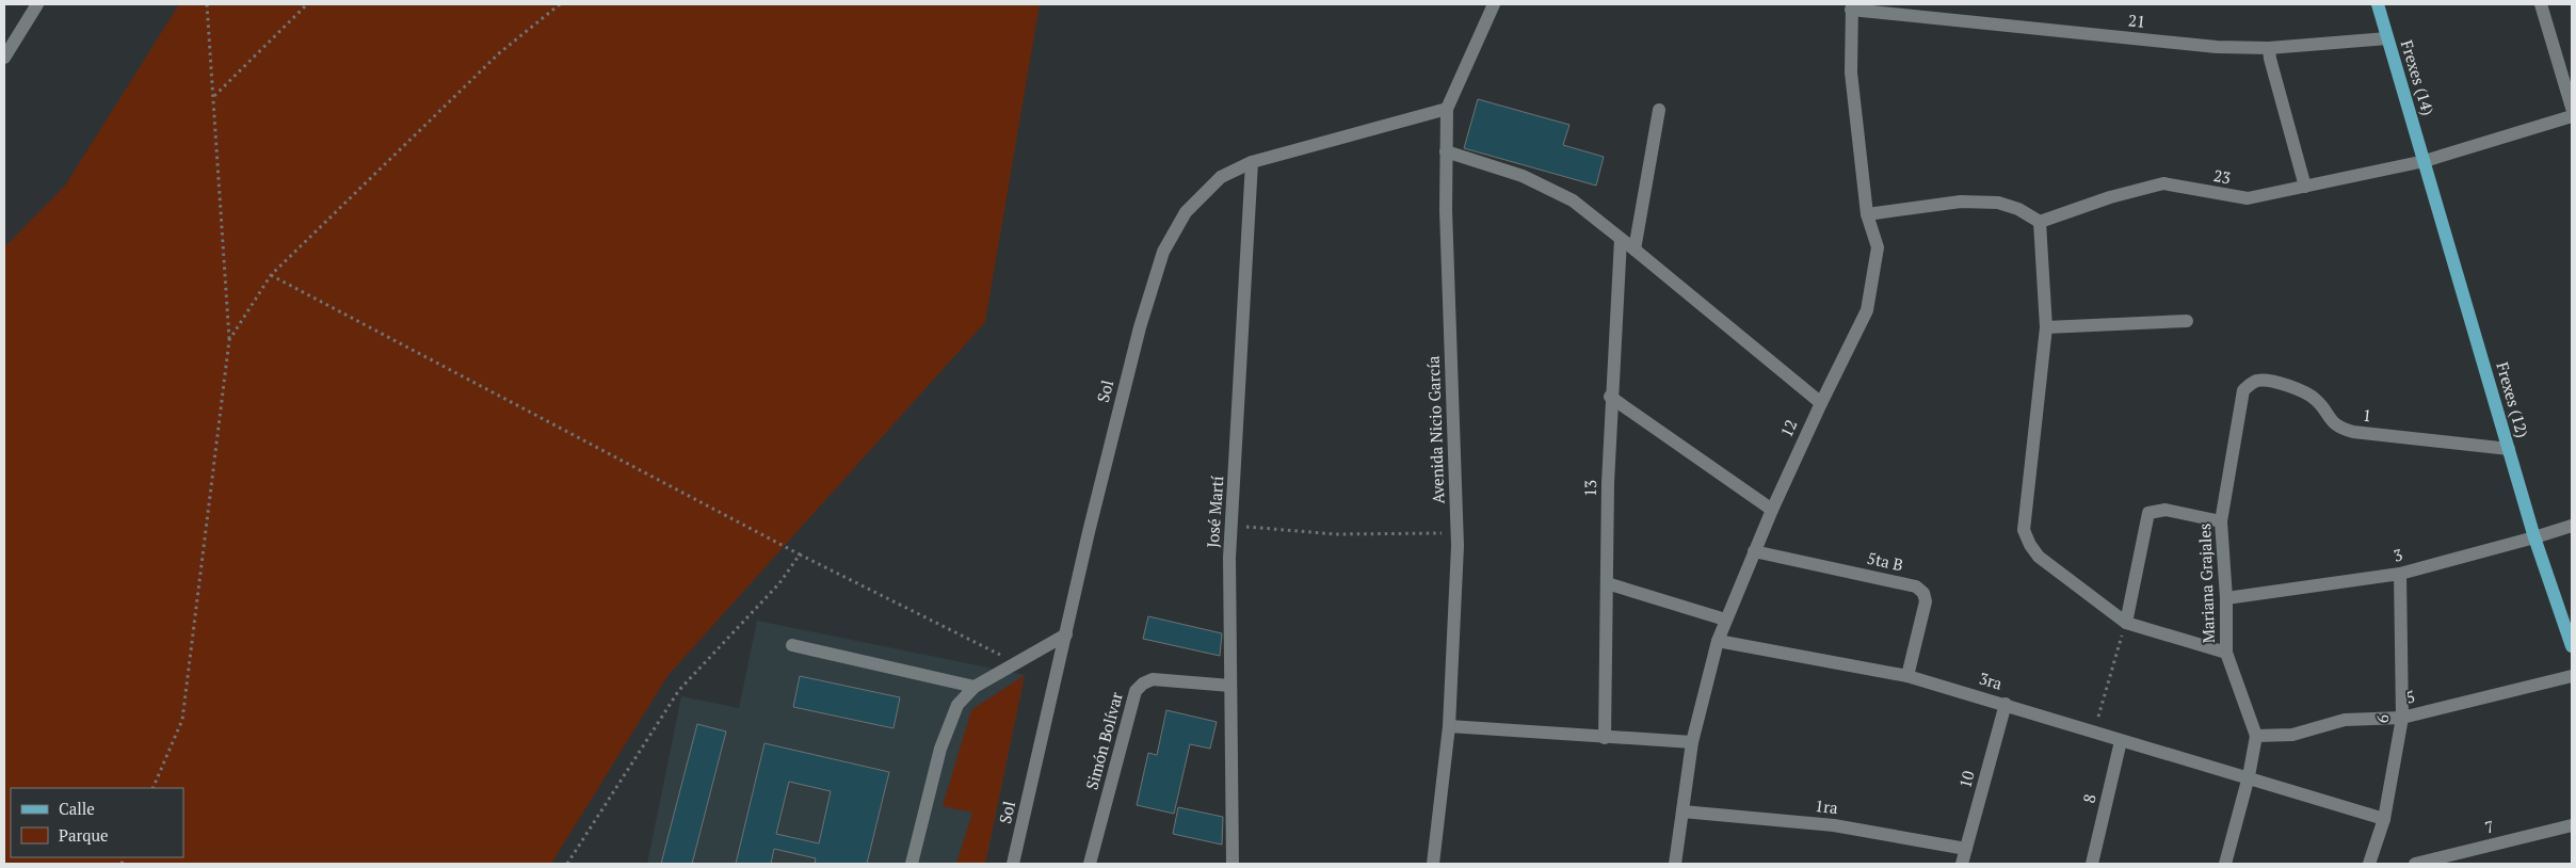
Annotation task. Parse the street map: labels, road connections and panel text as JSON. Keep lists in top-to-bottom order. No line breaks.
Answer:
{"streets":{"main road":["Frexes (14)","Frexes (12)"],"street":["21","23","Sol","1","12","Avenida Nicio García","13","José Martí","3","5ta B","Mariana Grajales","3ra","5","6","Simón Bolívar","10","8","1ra","7"]},"crossings":[["21","Frexes (14)"],["21","12"],["Frexes (14)","23"],["Frexes (14)","Frexes (12)"],["23","Frexes (12)"],["Sol","Avenida Nicio García"],["Sol","José Martí"],["Frexes (12)","1"],["Frexes (12)","3"],["1","Mariana Grajales"],["12","5ta B"],["12","3ra"],["12","1ra"],["José Martí","Simón Bolívar"],["3","Mariana Grajales"],["3","6"],["5ta B","3ra"],["Mariana Grajales","5"],["3ra","10"],["3ra","8"],["5","6"],["10","1ra"]],"legend":["Calle","Parque"]}
